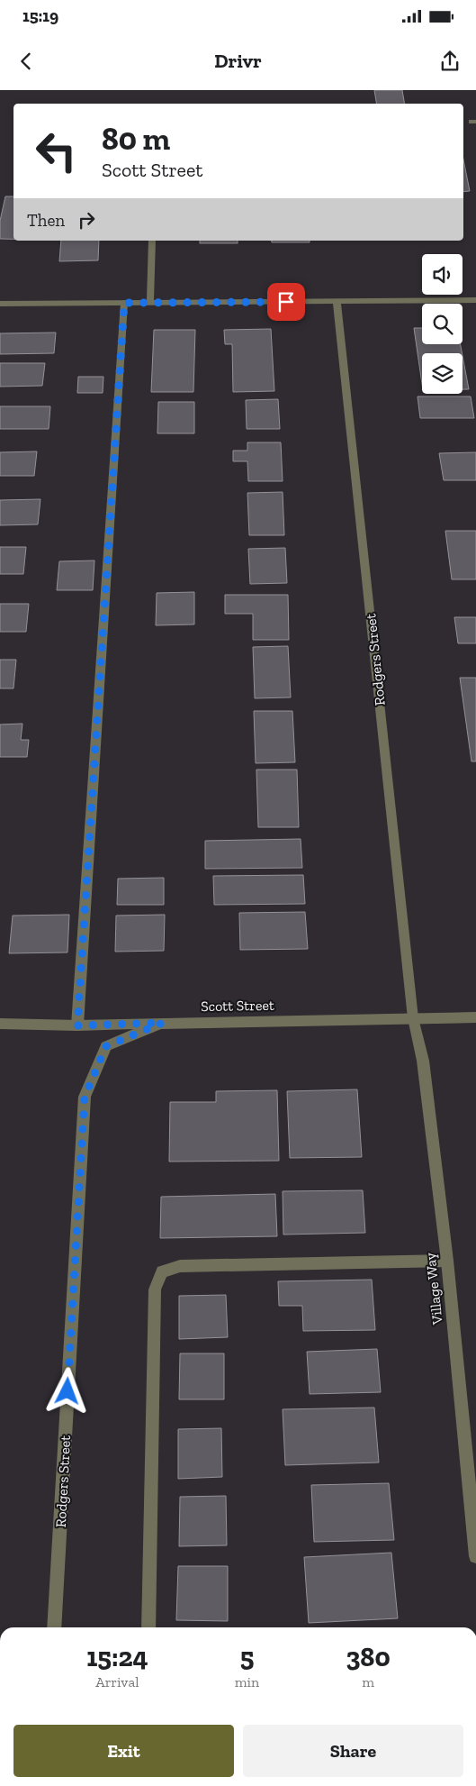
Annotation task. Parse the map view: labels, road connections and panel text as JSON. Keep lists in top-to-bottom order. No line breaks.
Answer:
{"streets":{"street":["Rodgers Street","Scott Street","Village Way"]},"crossings":[["Rodgers Street","Scott Street"],["Rodgers Street","Village Way"],["Scott Street","Village Way"]],"page":{"status":"15:19","header":"Drivr","turn":["80 m","Scott Street"],"then":"Then","eta":["15:24","Arrival","5","min","380","m"],"buttons":["Exit","Share"]}}
